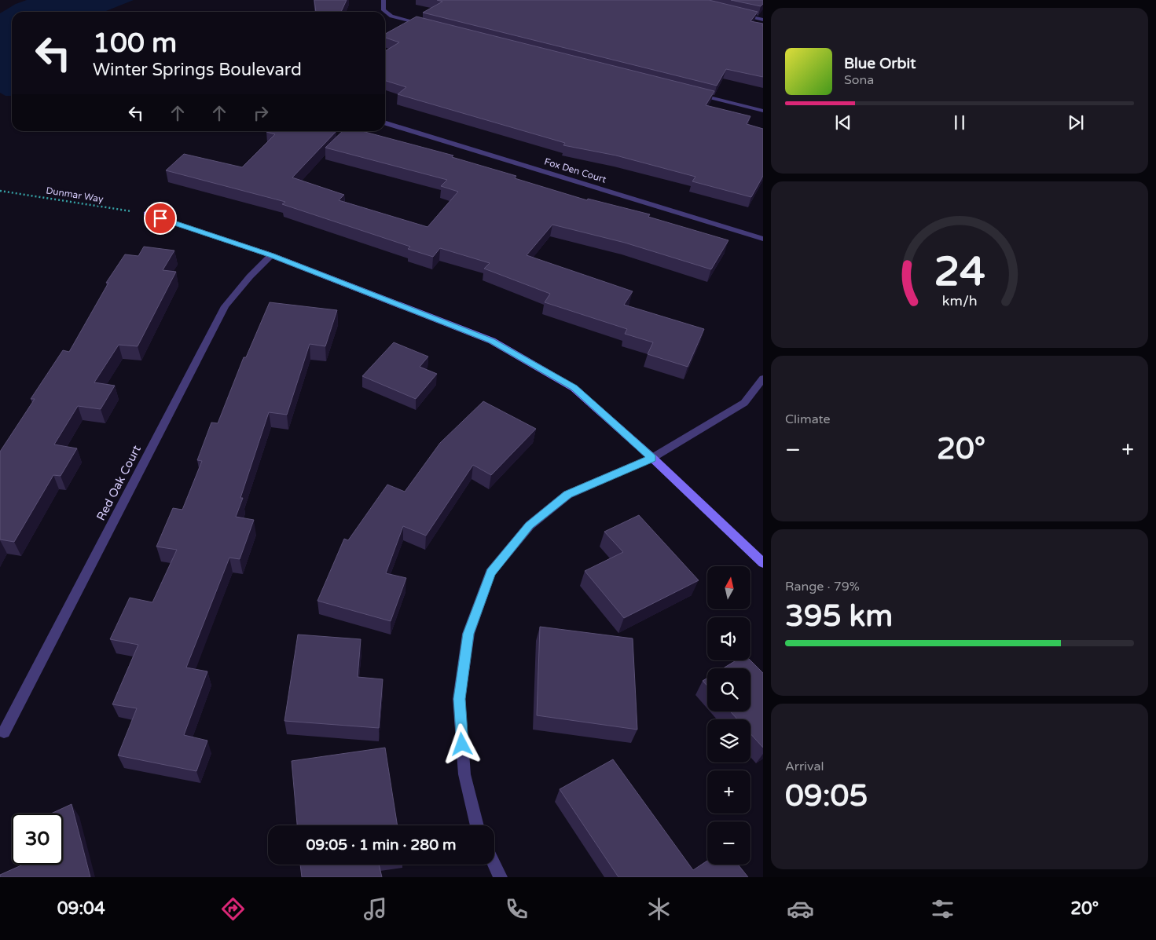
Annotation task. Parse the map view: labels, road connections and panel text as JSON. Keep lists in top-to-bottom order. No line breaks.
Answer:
{"streets":{"street":["Fox Den Court","Red Oak Court"],"path":["Dunmar Way"]},"north":"top","page":{"turn":["100 m","Winter Springs Boulevard"],"song":["Blue Orbit","Sona"],"tile":["Climate",["Range · 79%","395 km"],["Arrival","09:05"]],"heat":["−","20°","+"],"map_buttons":["+","−"],"limit":"30","trip":"09:05 · 1 min · 280 m","tabs":["09:04","20°"],"gauge":["24","km/h"]}}
